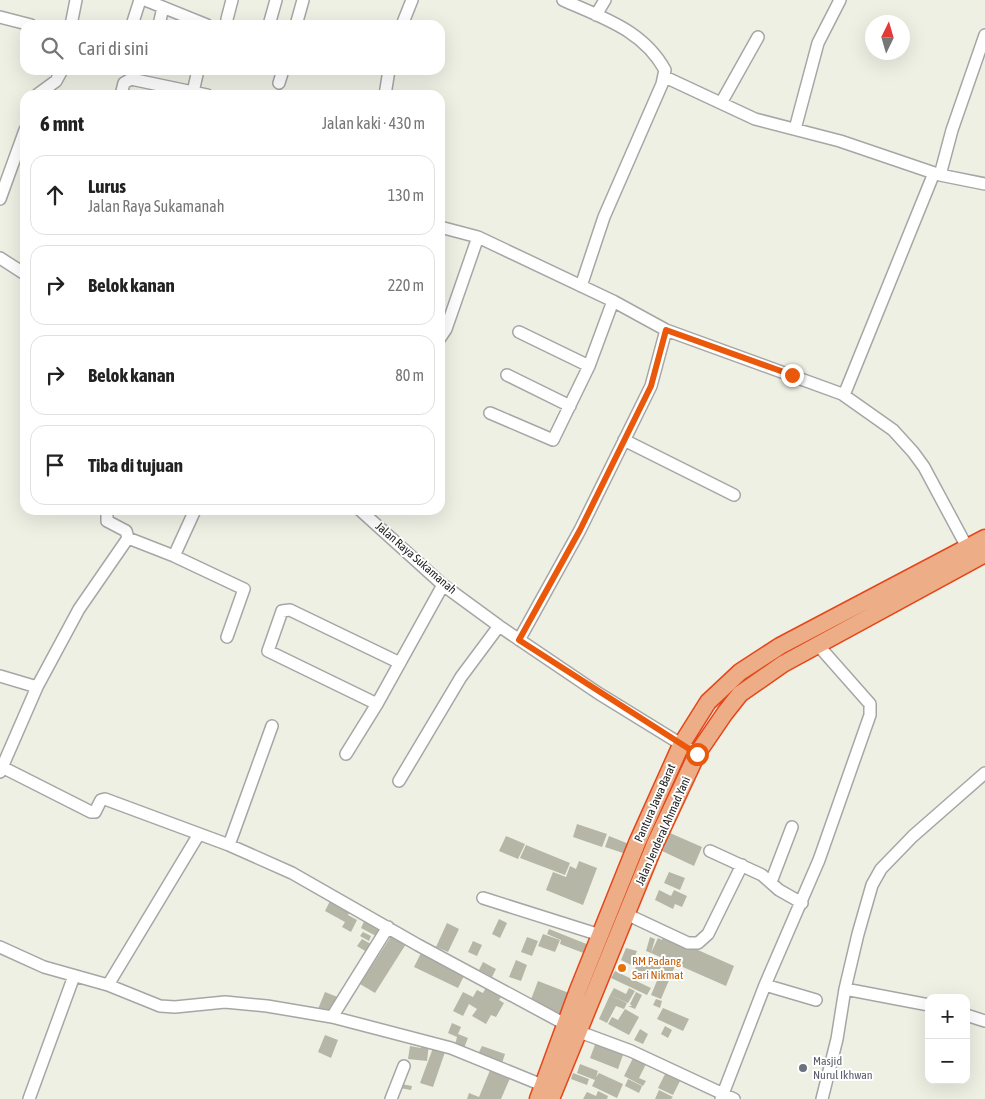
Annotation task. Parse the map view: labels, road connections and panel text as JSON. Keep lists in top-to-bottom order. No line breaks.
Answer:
{"streets":{"highway":["Pantura Jawa Barat","Jalan Jenderal Ahmad Yani"],"street":["Jalan Raya Sukamanah"]},"crossings":[["Jalan Raya Sukamanah","Pantura Jawa Barat"],["Jalan Raya Sukamanah","Jalan Jenderal Ahmad Yani"],["Pantura Jawa Barat","Jalan Jenderal Ahmad Yani"]],"places":["RM Padang Sari Nikmat","Masjid Nurul Ikhwan"],"north":"top","page":{"search":"Cari di sini","heading":["6 mnt","Jalan kaki · 430 m"],"list":[["Lurus","Jalan Raya Sukamanah","130 m"],["Belok kanan","220 m"],["Belok kanan","80 m"],"Tiba di tujuan"],"map_buttons":["+","−"]}}
